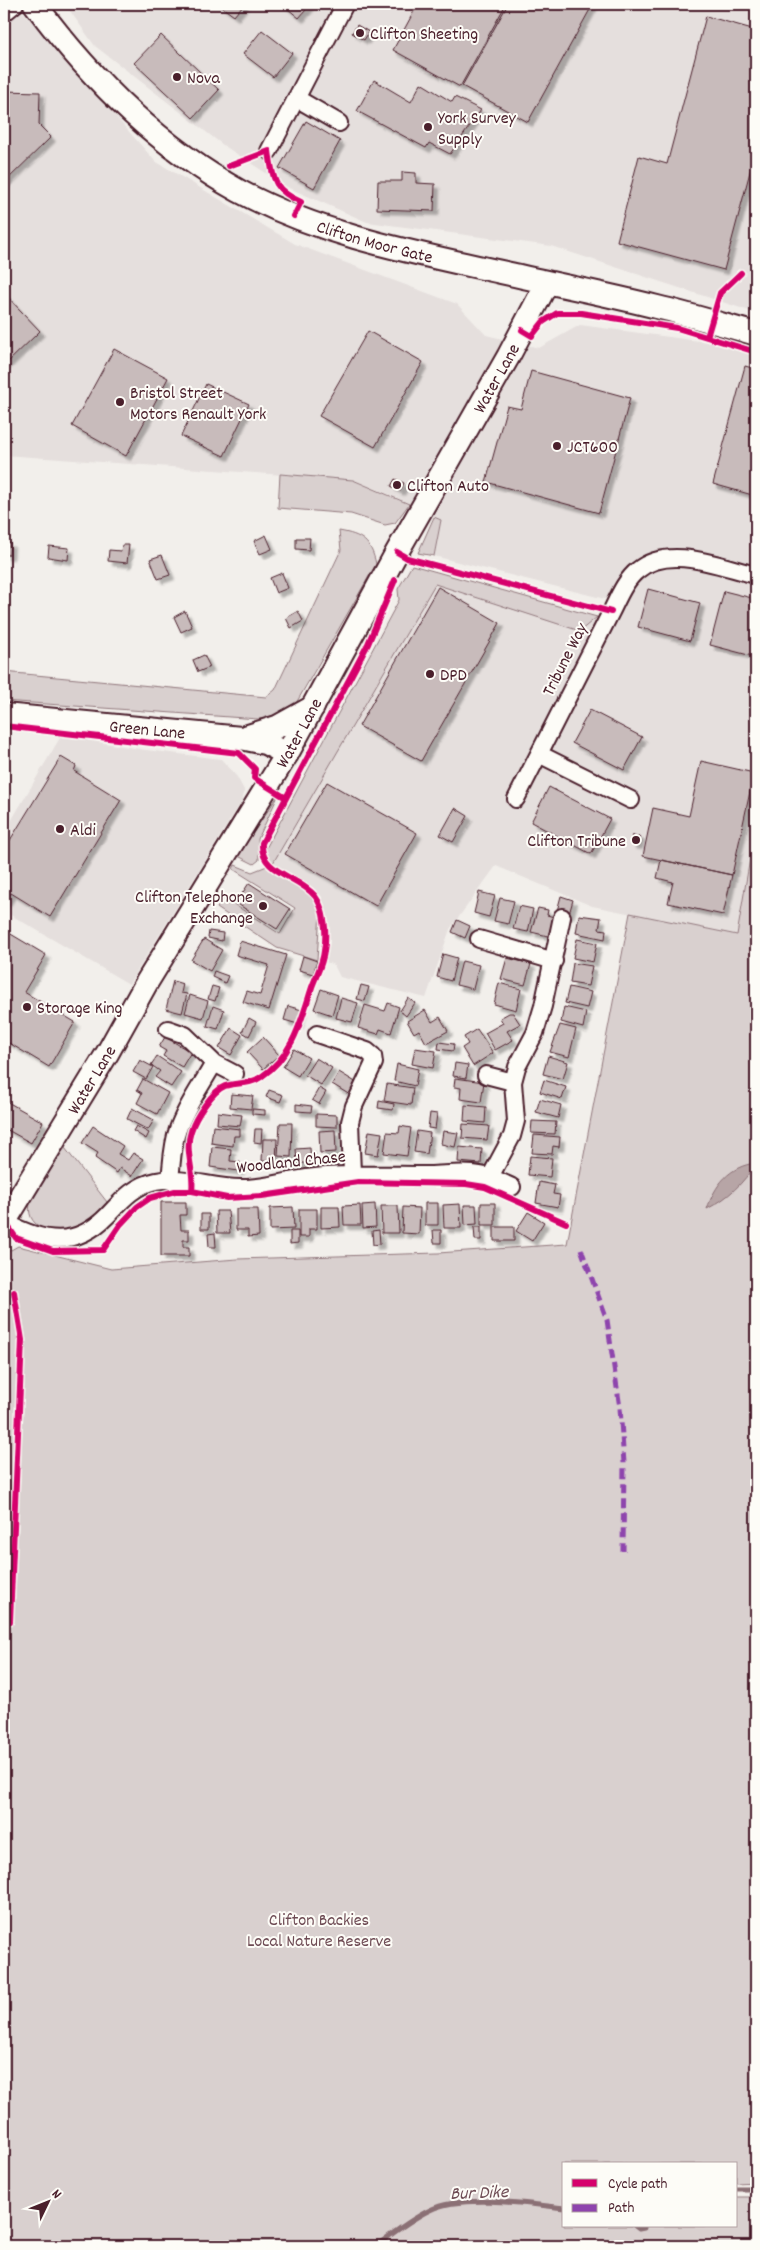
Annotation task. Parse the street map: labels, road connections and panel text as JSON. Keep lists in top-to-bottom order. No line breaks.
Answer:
{"streets":{"street":["Clifton Moor Gate","Water Lane","Tribune Way","Green Lane","Woodland Chase"]},"crossings":[["Clifton Moor Gate","Water Lane"],["Water Lane","Green Lane"],["Water Lane","Woodland Chase"]],"water":["Bur Dike"],"parks":["Clifton Backies Local Nature Reserve"],"places":["Clifton Sheeting","Nova","York Survey Supply","Bristol Street Motors Renault York","JCT600","Clifton Auto","DPD","Aldi","Clifton Tribune","Clifton Telephone Exchange","Storage King"],"legend":["Cycle path","Path"],"north":"top right"}
